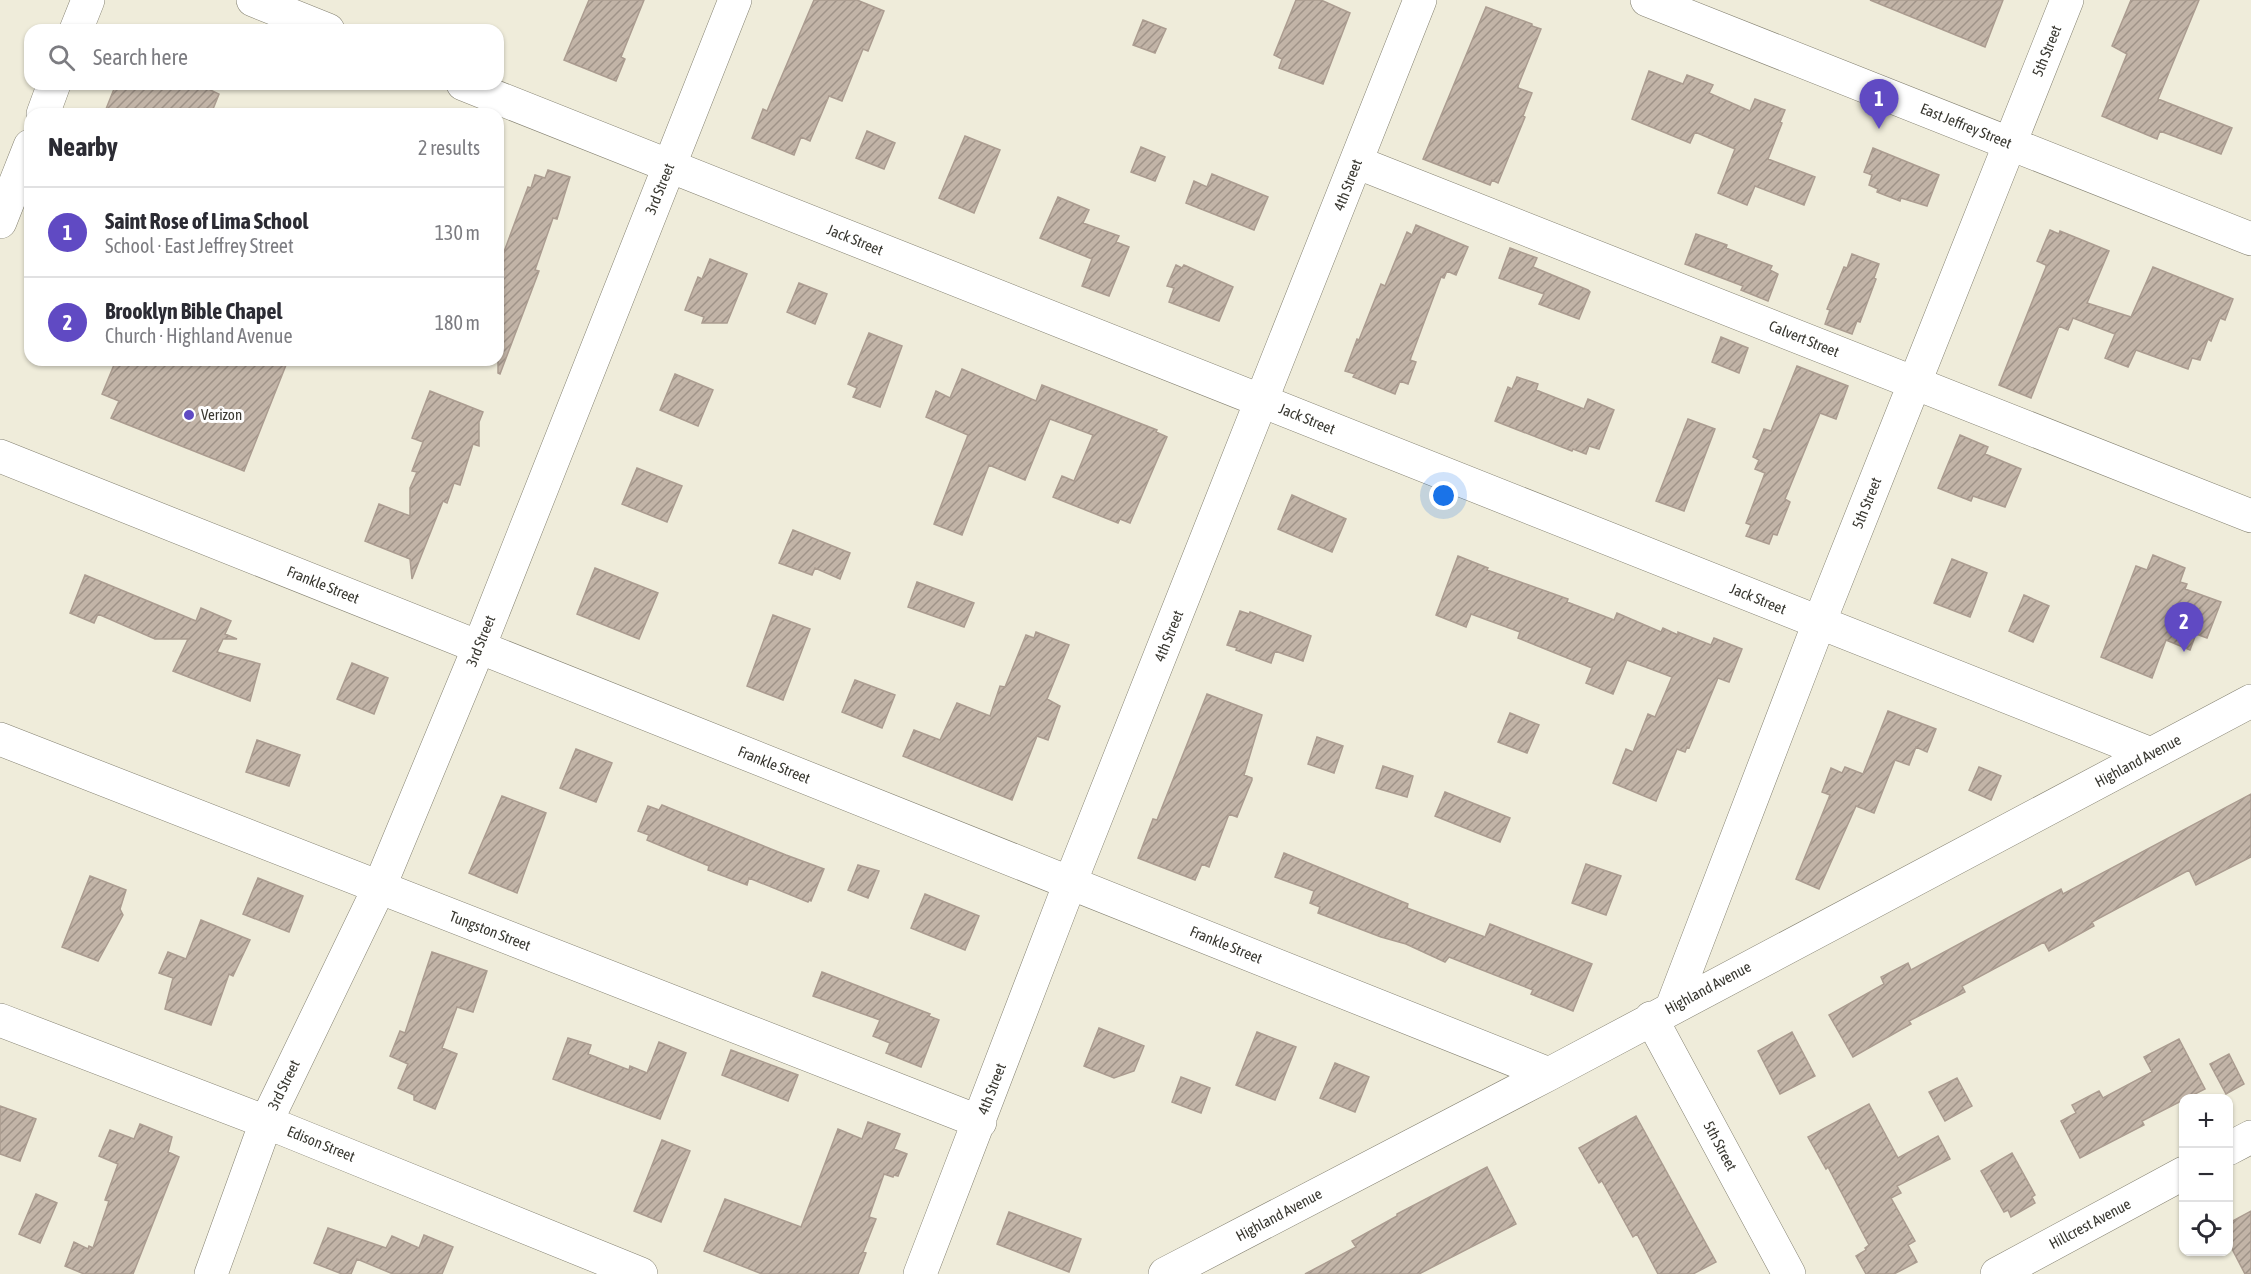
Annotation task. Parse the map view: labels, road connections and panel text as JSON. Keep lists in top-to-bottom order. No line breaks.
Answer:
{"streets":{"street":["5th Street","East Jeffrey Street","4th Street","3rd Street","Jack Street","Calvert Street","Frankle Street","Highland Avenue","Tungston Street","Edison Street","Hillcrest Avenue"]},"crossings":[["5th Street","East Jeffrey Street"],["5th Street","Jack Street"],["5th Street","Calvert Street"],["5th Street","Highland Avenue"],["4th Street","Jack Street"],["4th Street","Calvert Street"],["4th Street","Frankle Street"],["4th Street","Tungston Street"],["3rd Street","Jack Street"],["3rd Street","Frankle Street"],["3rd Street","Tungston Street"],["3rd Street","Edison Street"],["Jack Street","Highland Avenue"],["Frankle Street","Highland Avenue"]],"places":["Verizon"],"page":{"search":"Search here","pins":["1","2"],"heading":["Nearby","2 results"],"list":[{"mark":"1","name":"Saint Rose of Lima School","note":"School · East Jeffrey Street","value":"130 m"},{"mark":"2","name":"Brooklyn Bible Chapel","note":"Church · Highland Avenue","value":"180 m"}],"map_buttons":["+","−"]}}
